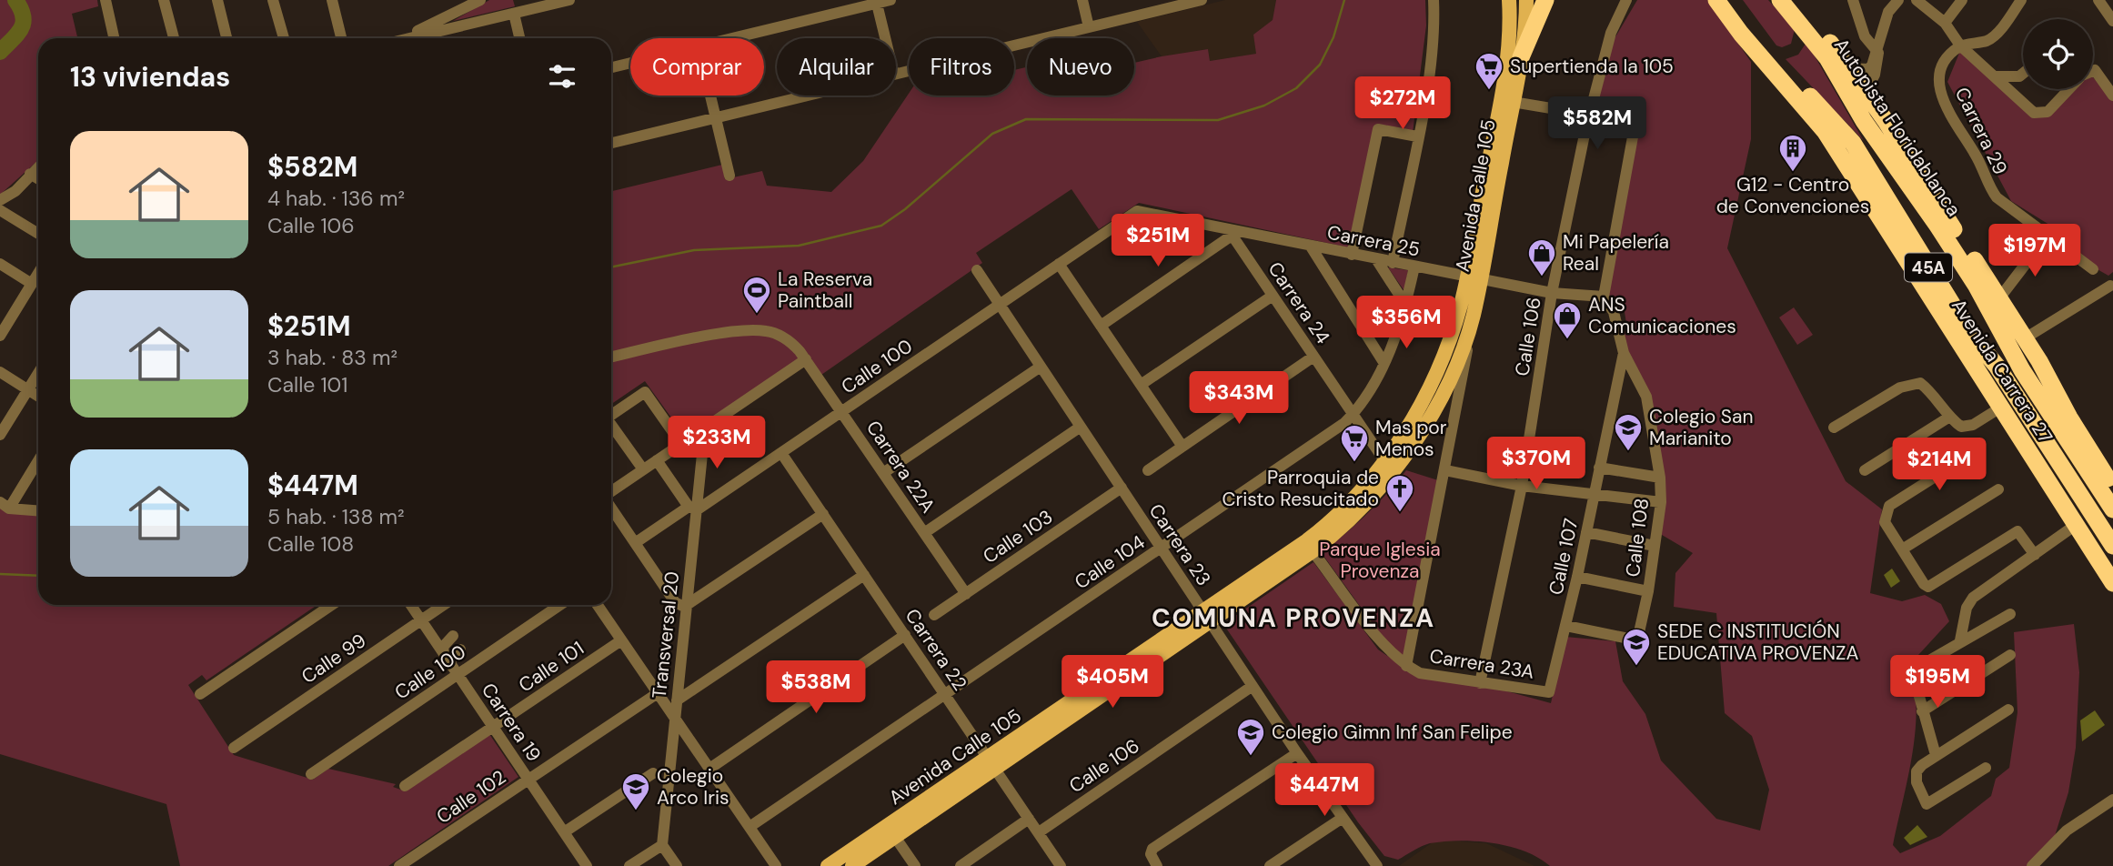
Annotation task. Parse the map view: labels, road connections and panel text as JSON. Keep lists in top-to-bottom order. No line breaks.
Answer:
{"streets":{"highway":["Autopista Floridablanca","45A","Avenida Carrera 27"],"main road":["Avenida Calle 105"],"street":["Carrera 29","Carrera 25","Carrera 24","Calle 106","Calle 100","Carrera 22A","Calle 103","Calle 108","Carrera 23","Calle 107","Calle 104","Transversal 20","Carrera 22","Calle 99","Carrera 23A","Calle 101","Carrera 19","Calle 102"]},"crossings":[["Avenida Calle 105","Carrera 25"],["Avenida Calle 105","Carrera 24"],["Avenida Calle 105","Carrera 23"],["Avenida Calle 105","Carrera 22"],["Avenida Calle 105","Carrera 23A"],["Carrera 25","Carrera 24"],["Carrera 25","Calle 106"],["Carrera 25","Calle 100"],["Carrera 25","Calle 108"],["Carrera 25","Calle 104"],["Carrera 24","Calle 104"],["Calle 106","Carrera 23"],["Calle 106","Carrera 22"],["Calle 106","Carrera 23A"],["Calle 100","Carrera 22A"],["Calle 100","Carrera 23"],["Calle 100","Transversal 20"],["Calle 100","Carrera 22"],["Calle 100","Carrera 19"],["Carrera 22A","Calle 103"],["Calle 103","Carrera 23"],["Calle 108","Calle 107"],["Carrera 23","Calle 104"],["Calle 107","Carrera 23A"],["Calle 104","Carrera 22"],["Calle 99","Carrera 19"],["Calle 101","Carrera 19"],["Carrera 19","Calle 102"]],"districts":["COMUNA PROVENZA"],"parks":["Parque Iglesia Provenza"],"places":{"supermarket":["Supertienda la 105","Mas por Menos"],"building":["G12 - Centro de Convenciones"],"shop":["Mi Papelería Real","ANS Comunicaciones"],"sports":["La Reserva Paintball"],"school or university":["Colegio San Marianito","SEDE C INSTITUCIÓN EDUCATIVA PROVENZA","Colegio Gimn Inf San Felipe","Colegio Arco Iris"],"church":["Parroquia de Cristo Resucitado"]},"page":{"chip":["Comprar","Alquilar","Filtros","Nuevo"],"heading":"13 viviendas","price":["$272M","$582M","$251M","$197M","$356M","$343M","$233M","$370M","$214M","$405M","$195M","$538M","$447M"],"list":[{"name":"$582M","note":"4 hab. · 136 m² · Calle 106"},{"name":"$251M","note":"3 hab. · 83 m² · Calle 101"},{"name":"$447M","note":"5 hab. · 138 m² · Calle 108"}]}}
